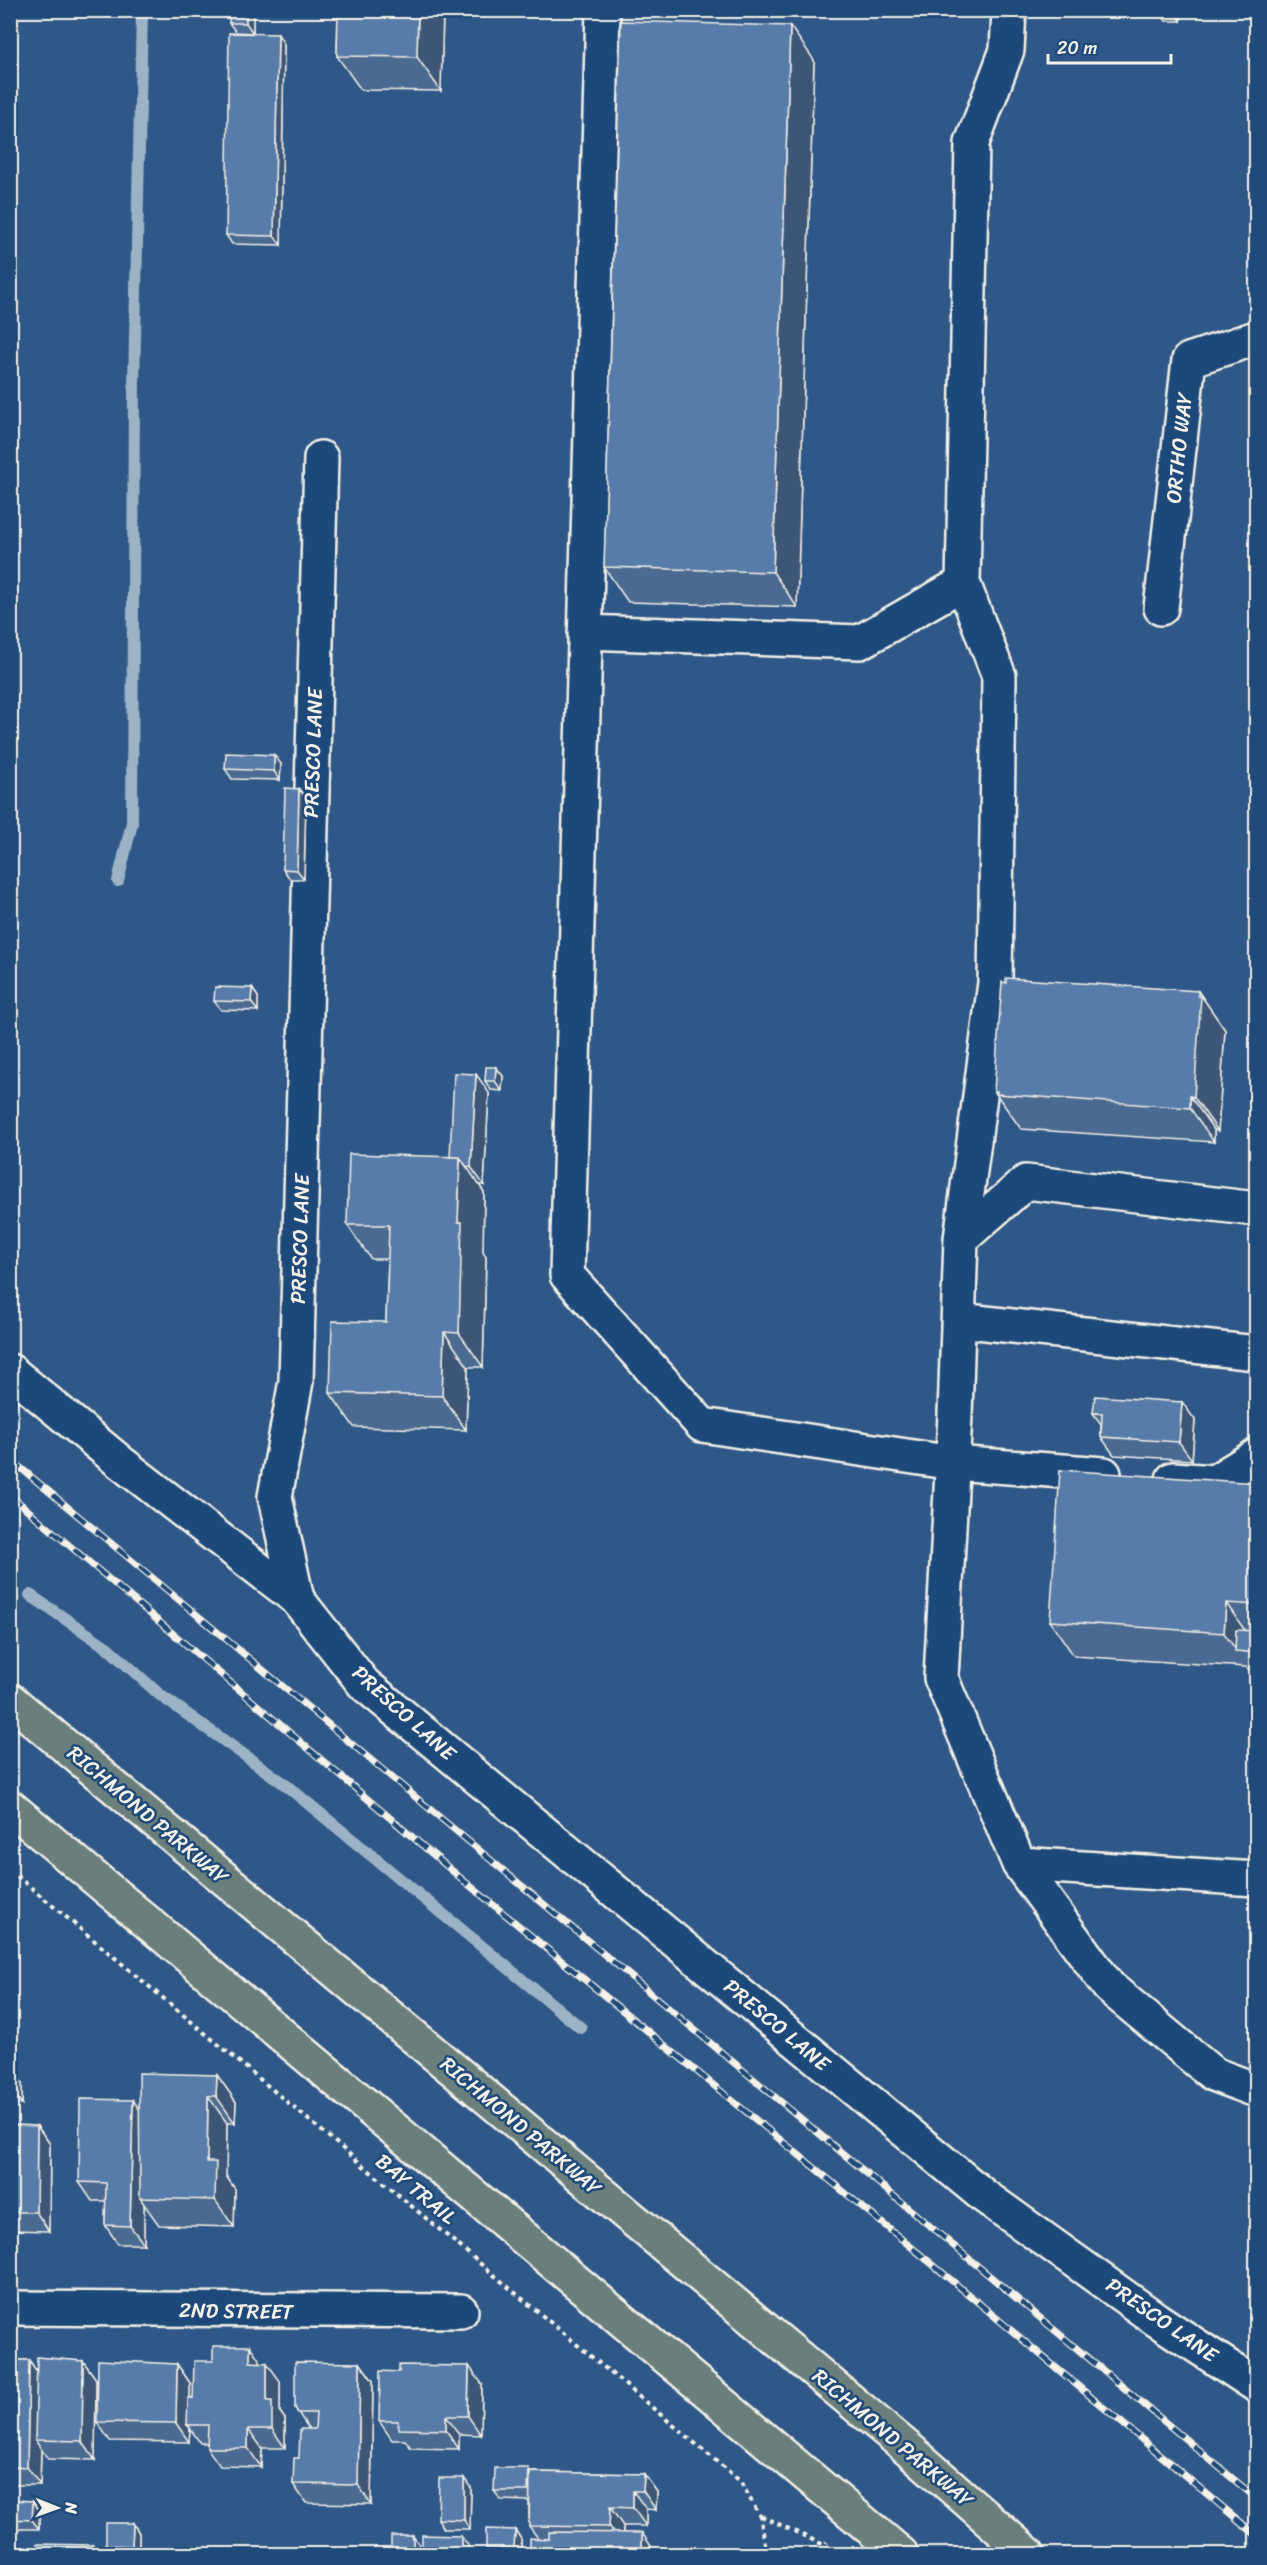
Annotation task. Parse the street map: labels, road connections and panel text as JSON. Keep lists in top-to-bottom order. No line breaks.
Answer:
{"streets":{"highway":["RICHMOND PARKWAY"],"street":["ORTHO WAY","PRESCO LANE","2ND STREET"],"path":["BAY TRAIL"]},"scale_bar":"20 m","north":"right"}
